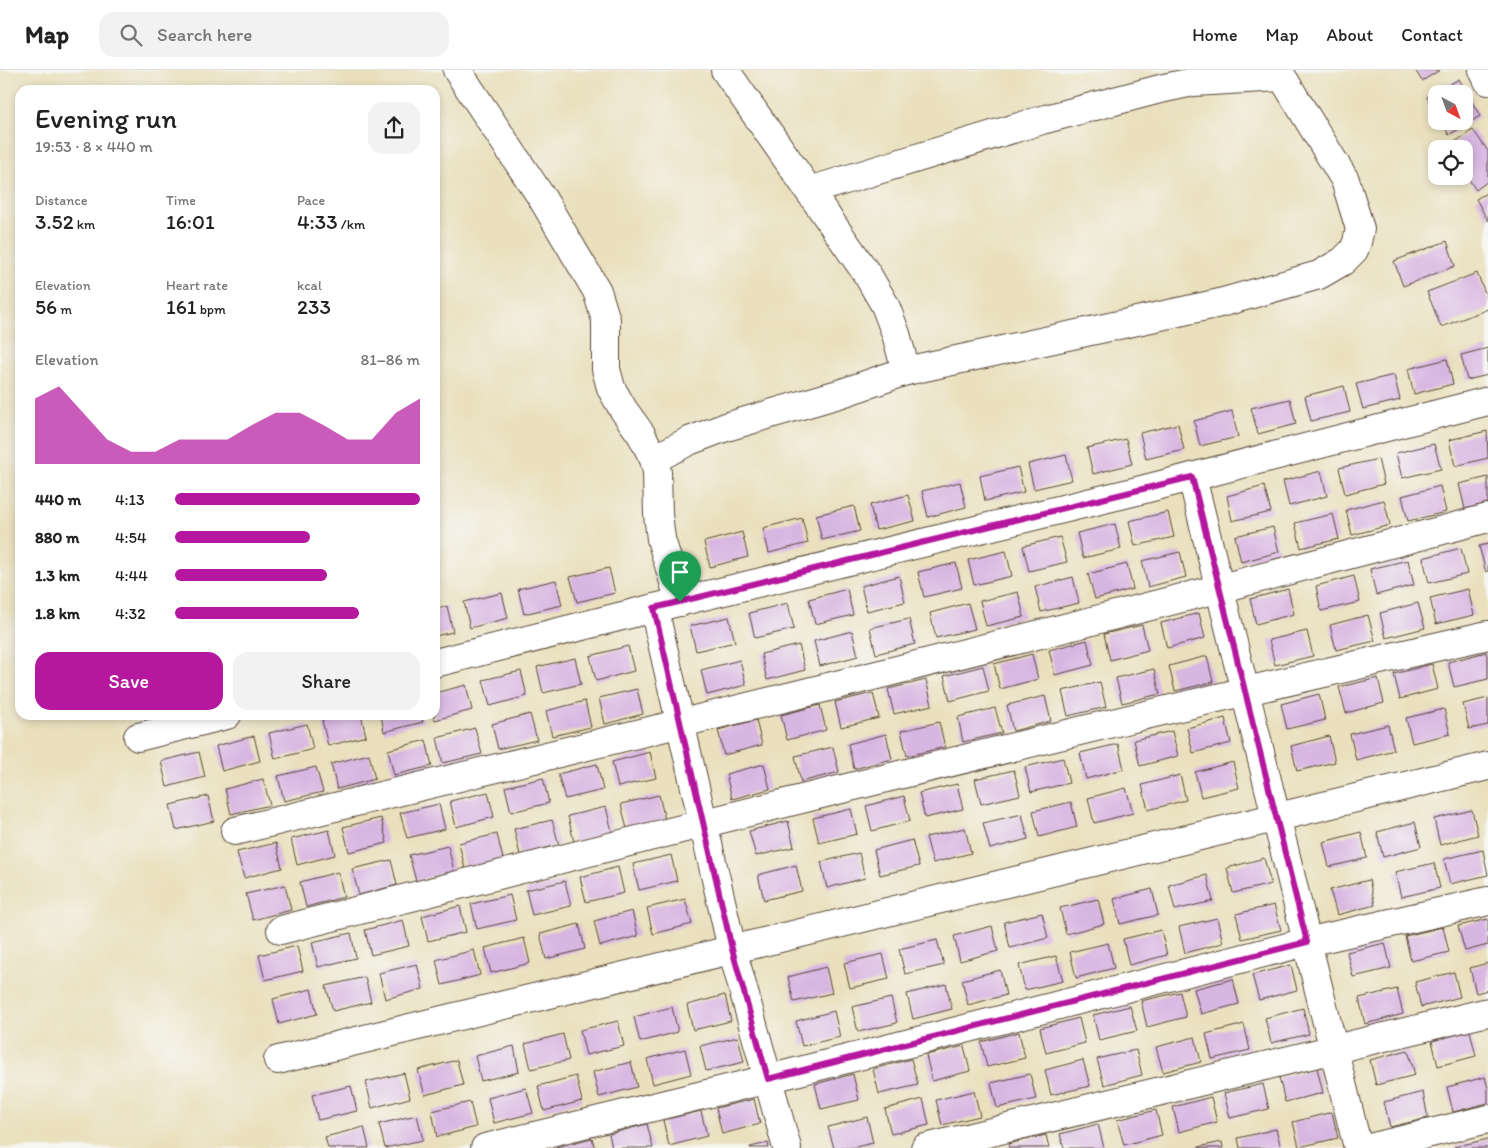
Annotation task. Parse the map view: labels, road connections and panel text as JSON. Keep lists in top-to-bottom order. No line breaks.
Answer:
{"north":"bottom right","page":{"header":"Map","search":"Search here","nav":["Home","Map","About","Contact"],"heading":["Evening run","19:53 · 8 × 440 m"],"stats":[["Distance","3.52 km"],["Time","16:01"],["Pace","4:33 /km"],["Elevation","56 m"],["Heart rate","161 bpm"],["kcal","233"]],"chart":["Elevation","81–86 m"],"list":[{"name":"440 m","note":"4:13"},{"name":"880 m","note":"4:54"},{"name":"1.3 km","note":"4:44"},{"name":"1.8 km","note":"4:32"}],"buttons":["Save","Share"]}}
